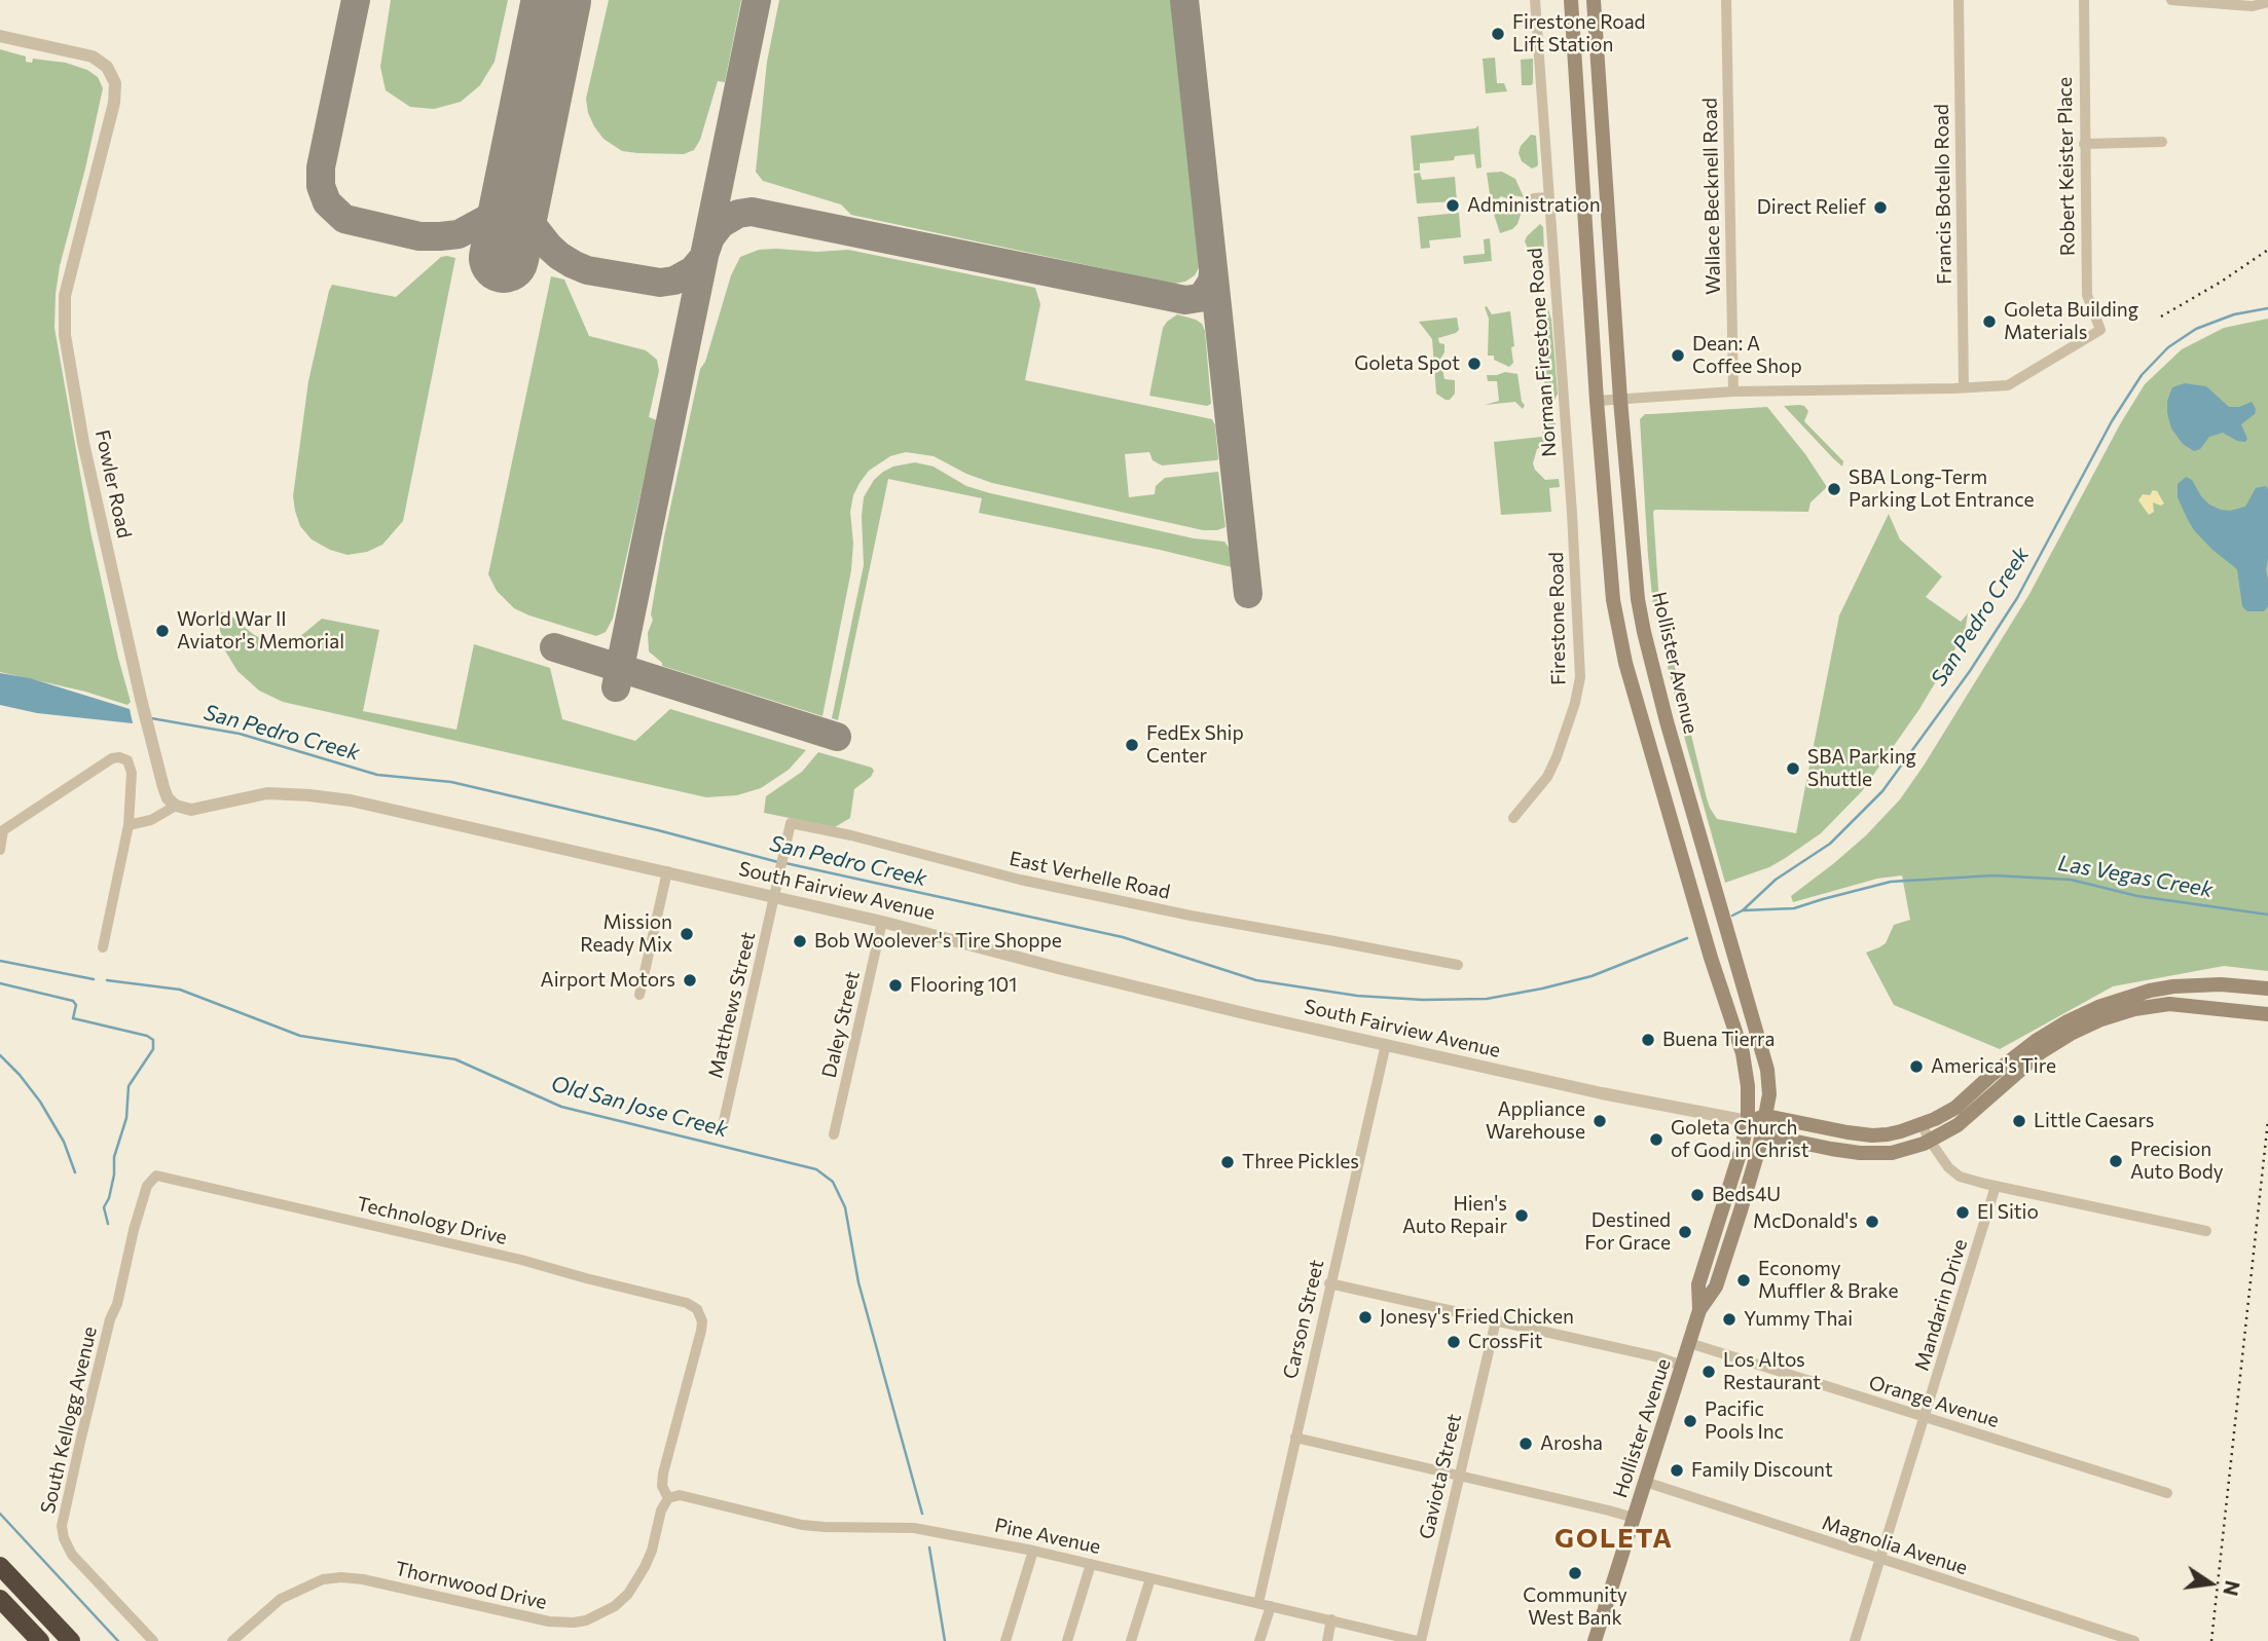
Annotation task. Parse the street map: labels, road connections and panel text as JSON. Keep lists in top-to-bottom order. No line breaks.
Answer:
{"streets":{"main road":["Hollister Avenue","South Fairview Avenue"],"street":["Robert Keister Place","Francis Botello Road","Wallace Becknell Road","Norman Firestone Road","Fowler Road","Firestone Road","East Verhelle Road","Matthews Street","Daley Street","Technology Drive","Mandarin Drive","Carson Street","Orange Avenue","South Kellogg Avenue","Gaviota Street","Pine Avenue","Magnolia Avenue","Thornwood Drive"]},"crossings":[["Robert Keister Place","Francis Botello Road"],["Norman Firestone Road","Firestone Road"],["Fowler Road","South Fairview Avenue"],["Hollister Avenue","South Fairview Avenue"],["Hollister Avenue","Orange Avenue"],["Hollister Avenue","Magnolia Avenue"],["East Verhelle Road","South Fairview Avenue"],["East Verhelle Road","Matthews Street"],["South Fairview Avenue","Matthews Street"],["South Fairview Avenue","Daley Street"],["South Fairview Avenue","Carson Street"],["Technology Drive","South Kellogg Avenue"],["Technology Drive","Thornwood Drive"],["Mandarin Drive","Orange Avenue"],["Mandarin Drive","Magnolia Avenue"],["Carson Street","Pine Avenue"],["Gaviota Street","Pine Avenue"],["Pine Avenue","Thornwood Drive"]],"districts":["GOLETA"],"water":["San Pedro Creek","Las Vegas Creek","Old San Jose Creek"],"places":["Firestone Road Lift Station","Administration","Direct Relief","Goleta Building Materials","Dean: A Coffee Shop","Goleta Spot","SBA Long-Term Parking Lot Entrance","World War II Aviator's Memorial","FedEx Ship Center","SBA Parking Shuttle","Mission Ready Mix","Bob Woolever's Tire Shoppe","Airport Motors","Flooring 101","Buena Tierra","America's Tire","Appliance Warehouse","Little Caesars","Goleta Church of God in Christ","Precision Auto Body","Three Pickles","Beds4U","El Sitio","Hien's Auto Repair","McDonald's","Destined For Grace","Economy Muffler & Brake","Jonesy's Fried Chicken","Yummy Thai","CrossFit","Los Altos Restaurant","Pacific Pools Inc","Arosha","Family Discount","Community West Bank"],"north":"right"}
